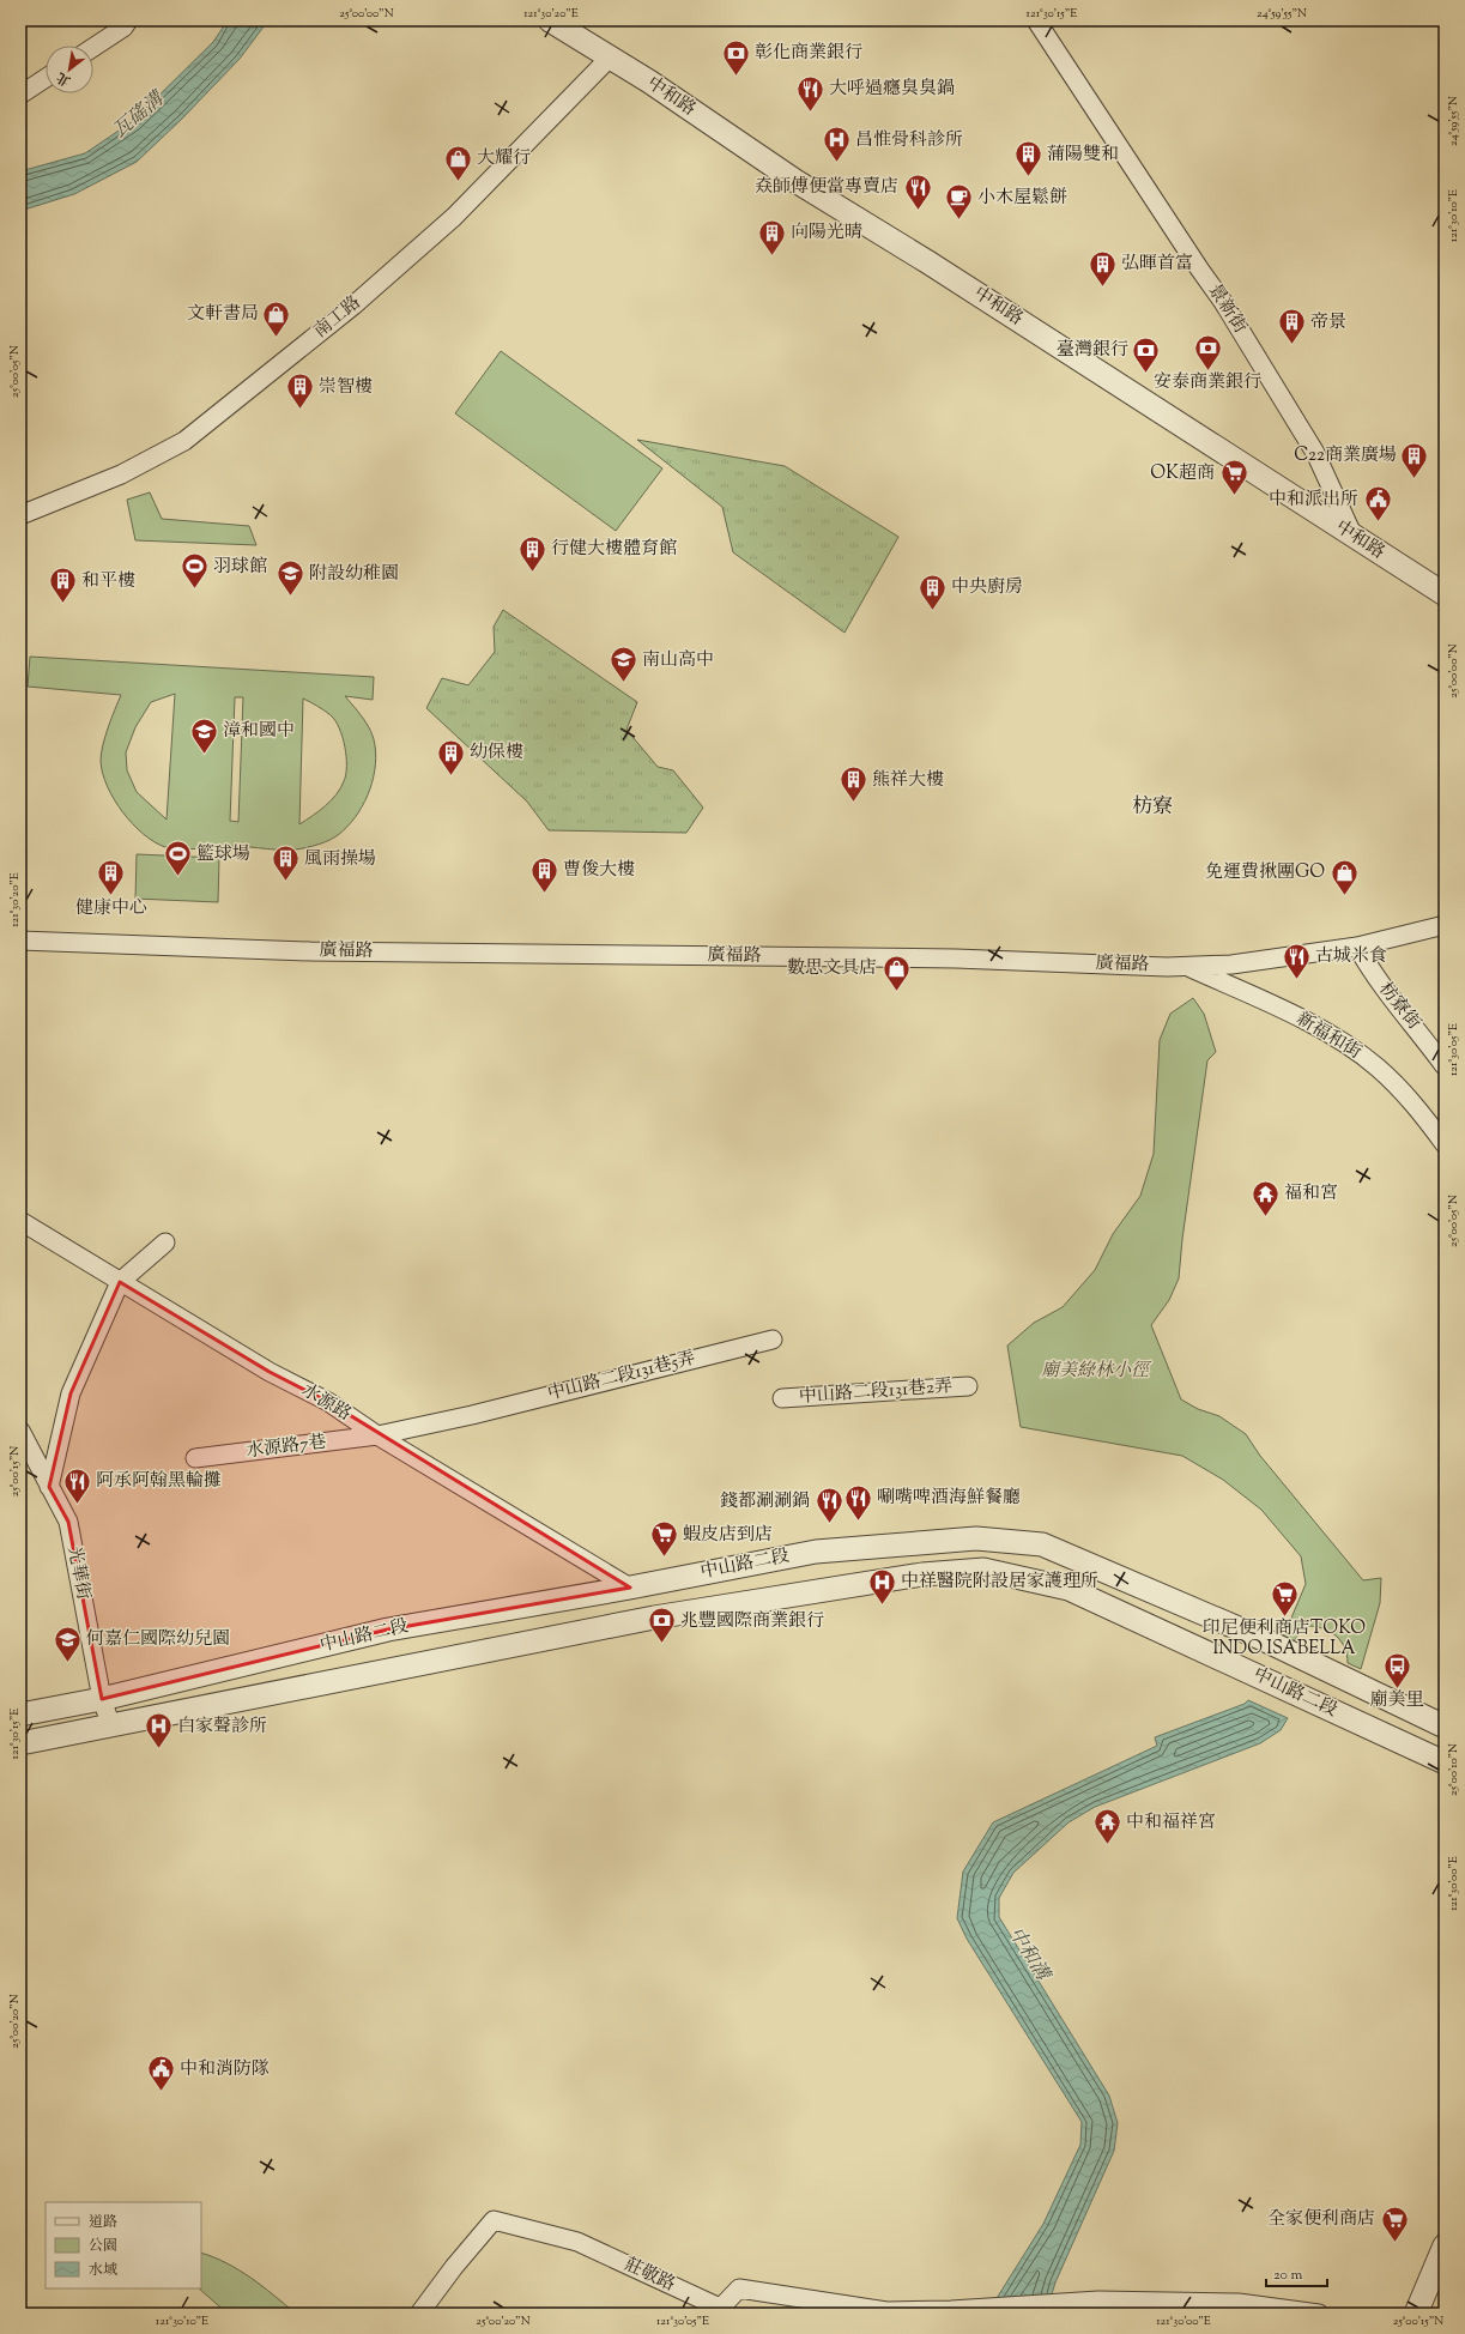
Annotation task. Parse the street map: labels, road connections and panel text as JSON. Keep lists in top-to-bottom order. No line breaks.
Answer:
{"streets":{"street":["中和路","景新街","南工路","廣福路","枋寮街","新福和街","中山路二段131巷5弄","中山路二段131巷2弄","水源路","水源路7巷","中山路二段","光華街","莊敬路"]},"crossings":[["中和路","景新街"],["中和路","南工路"],["廣福路","枋寮街"],["廣福路","新福和街"],["中山路二段131巷5弄","水源路"],["中山路二段131巷5弄","水源路7巷"],["水源路","水源路7巷"],["水源路","中山路二段"],["中山路二段","光華街"]],"districts":["枋寮"],"water":["瓦磘溝","中和溝"],"parks":["廟美綠林小徑"],"places":{"bank":["彰化商業銀行","安泰商業銀行","臺灣銀行","兆豐國際商業銀行"],"restaurant":["大呼過癮臭臭鍋","𡘙師傅便當專賣店","古城米食","阿承阿翰黑輪攤","唰嘴啤酒海鮮餐廳","錢都涮涮鍋"],"hospital":["昌惟骨科診所","中祥醫院附設居家護理所","白家聲診所"],"building":["蒲陽雙和","向陽光晴","弘暉首富","帝景","崇智樓","C22商業廣場","行健大樓體育館","和平樓","中央廚房","幼保樓","熊祥大樓","風雨操場","曹俊大樓","健康中心"],"shop":["大耀行","文軒書局","免運費揪團GO","數思文具店"],"cafe":["小木屋鬆餅"],"supermarket":["OK超商","蝦皮店到店","印尼便利商店TOKO INDO ISABELLA","全家便利商店"],"public building":["中和派出所","中和消防隊"],"sports":["羽球館","籃球場"],"school or university":["附設幼稚園","南山高中","漳和國中","何嘉仁國際幼兒園"],"temple":["福和宮","中和福祥宮"],"bus stop":["廟美里"]},"legend":["道路","公園","水域"],"scale_bar":"20 m","north":"bottom left","coordinates":["25°00'00\"N","121°30'20\"E","121°30'15\"E","24°59'55\"N","121°30'10\"E","25°00'05\"N","121°30'05\"E","25°00'15\"N","25°00'10\"N","121°30'00\"E","25°00'20\"N"]}
